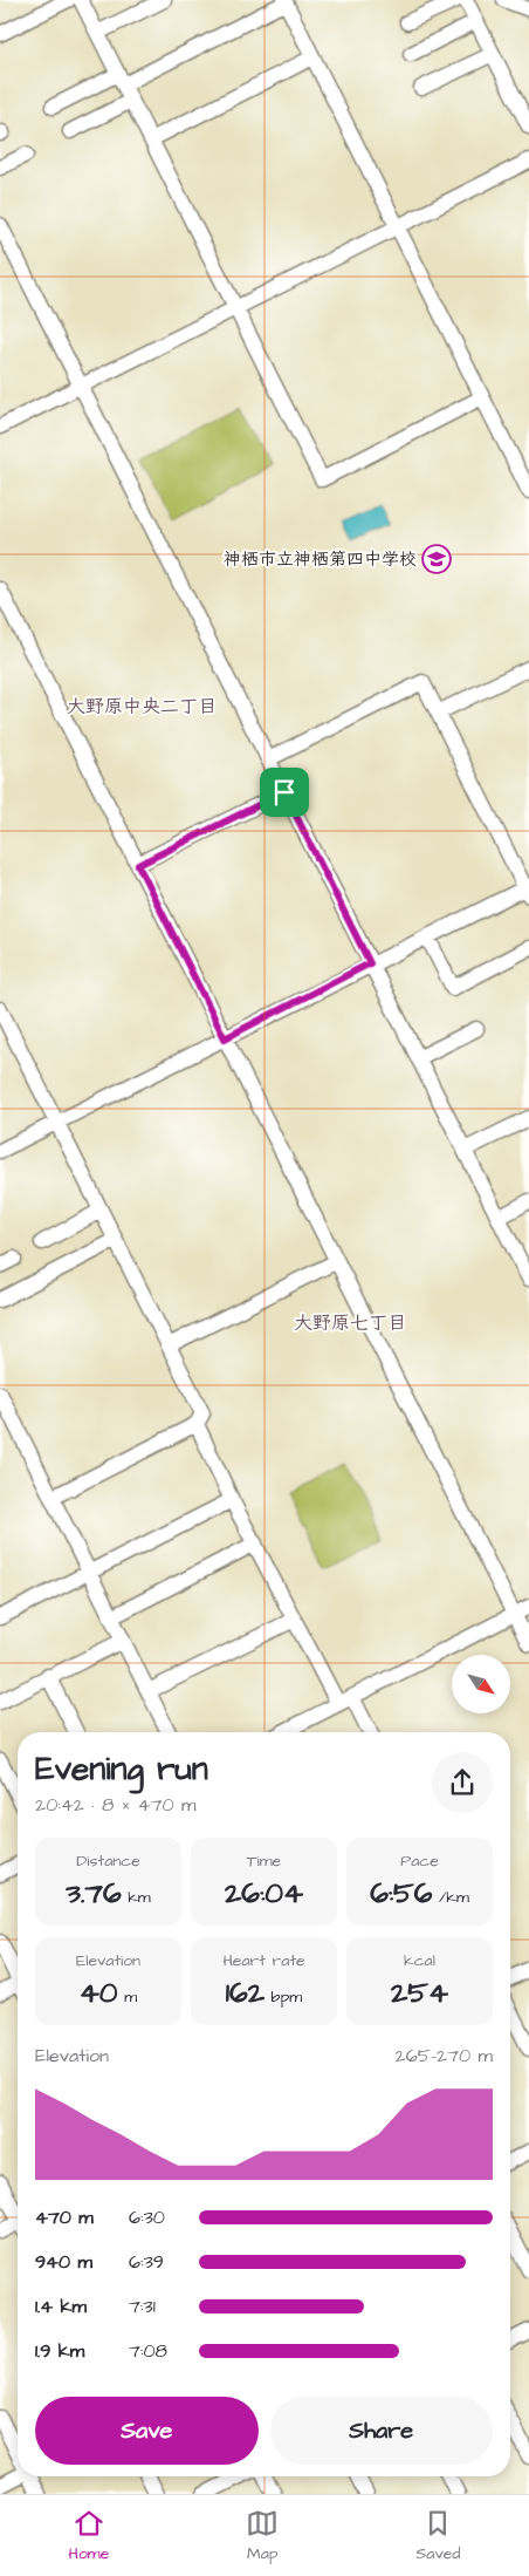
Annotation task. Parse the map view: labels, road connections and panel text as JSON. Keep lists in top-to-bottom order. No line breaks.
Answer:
{"districts":["大野原中央二丁目","大野原七丁目"],"places":{"school or university":["神栖市立神栖第四中学校"]},"north":"bottom right","page":{"heading":["Evening run","20:42 · 8 × 470 m"],"stats":[["Distance","3.76 km"],["Time","26:04"],["Pace","6:56 /km"],["Elevation","40 m"],["Heart rate","162 bpm"],["kcal","254"]],"chart":["Elevation","265–270 m"],"list":[{"name":"470 m","note":"6:30"},{"name":"940 m","note":"6:39"},{"name":"1.4 km","note":"7:31"},{"name":"1.9 km","note":"7:08"}],"buttons":["Save","Share"],"tabs":["Home","Map","Saved"]}}
